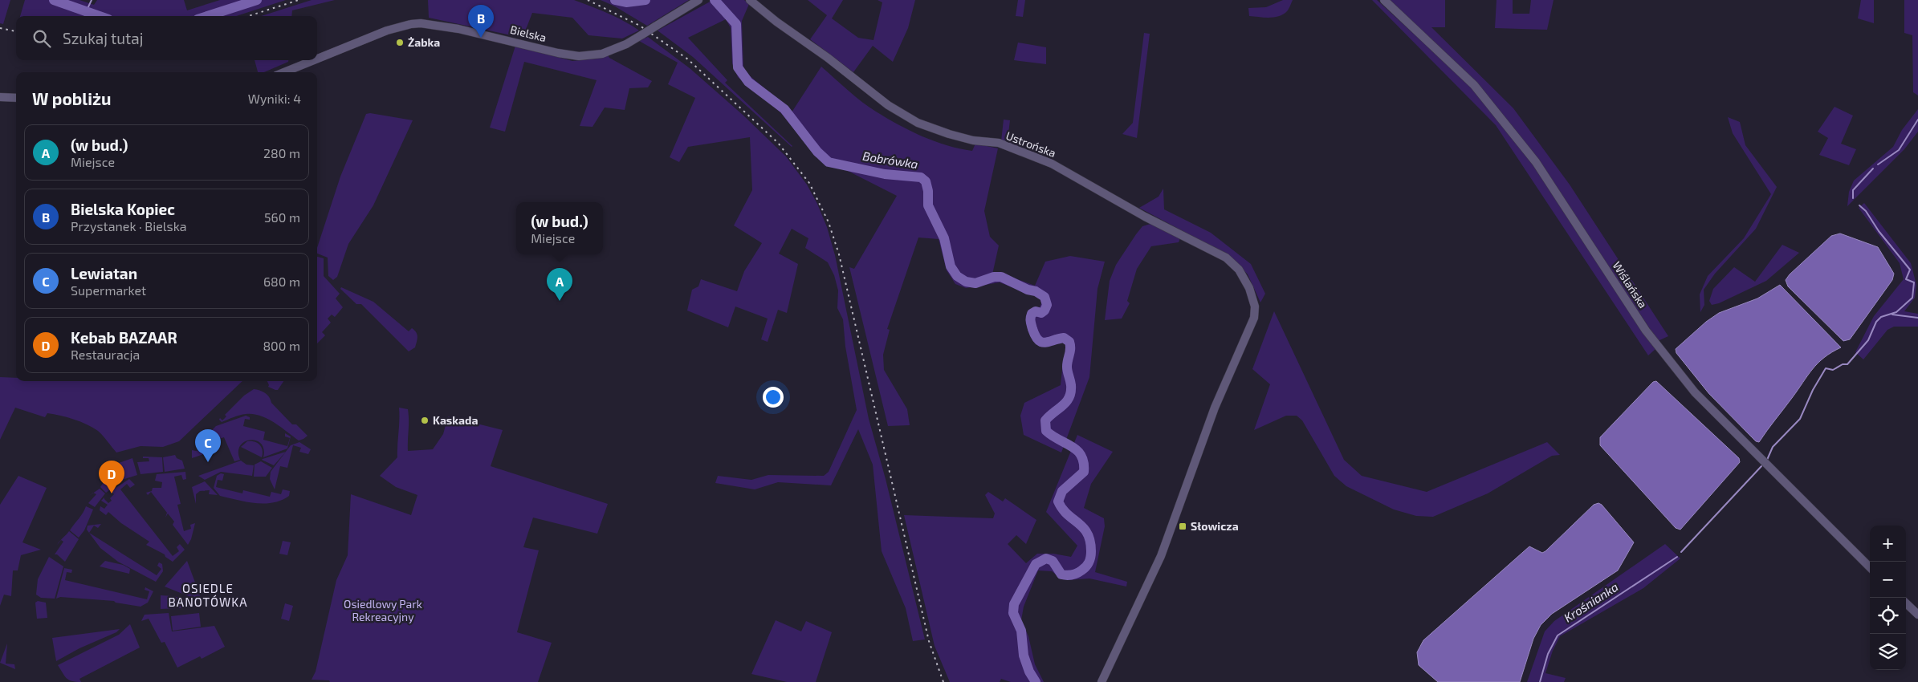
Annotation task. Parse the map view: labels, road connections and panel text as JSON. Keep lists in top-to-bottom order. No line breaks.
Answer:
{"streets":{"street":["Bielska","Ustrońska","Wiślańska"]},"districts":["OSIEDLE BANOTÓWKA"],"water":["Bobrówka","Krośnianka"],"parks":["Osiedlowy Park Rekreacyjny"],"places":{"other":["Żabka","Kaskada"],"transit":["Słowicza"]},"page":{"pins":["B","A","C","D"],"search":"Szukaj tutaj","heading":["W pobliżu","Wyniki: 4"],"list":[{"mark":"A","name":"(w bud.)","note":"Miejsce","value":"280 m"},{"mark":"B","name":"Bielska Kopiec","note":"Przystanek · Bielska","value":"560 m"},{"mark":"C","name":"Lewiatan","note":"Supermarket","value":"680 m"},{"mark":"D","name":"Kebab BAZAAR","note":"Restauracja","value":"800 m"}],"popup":["(w bud.)","Miejsce"],"map_buttons":["+","−"]}}
